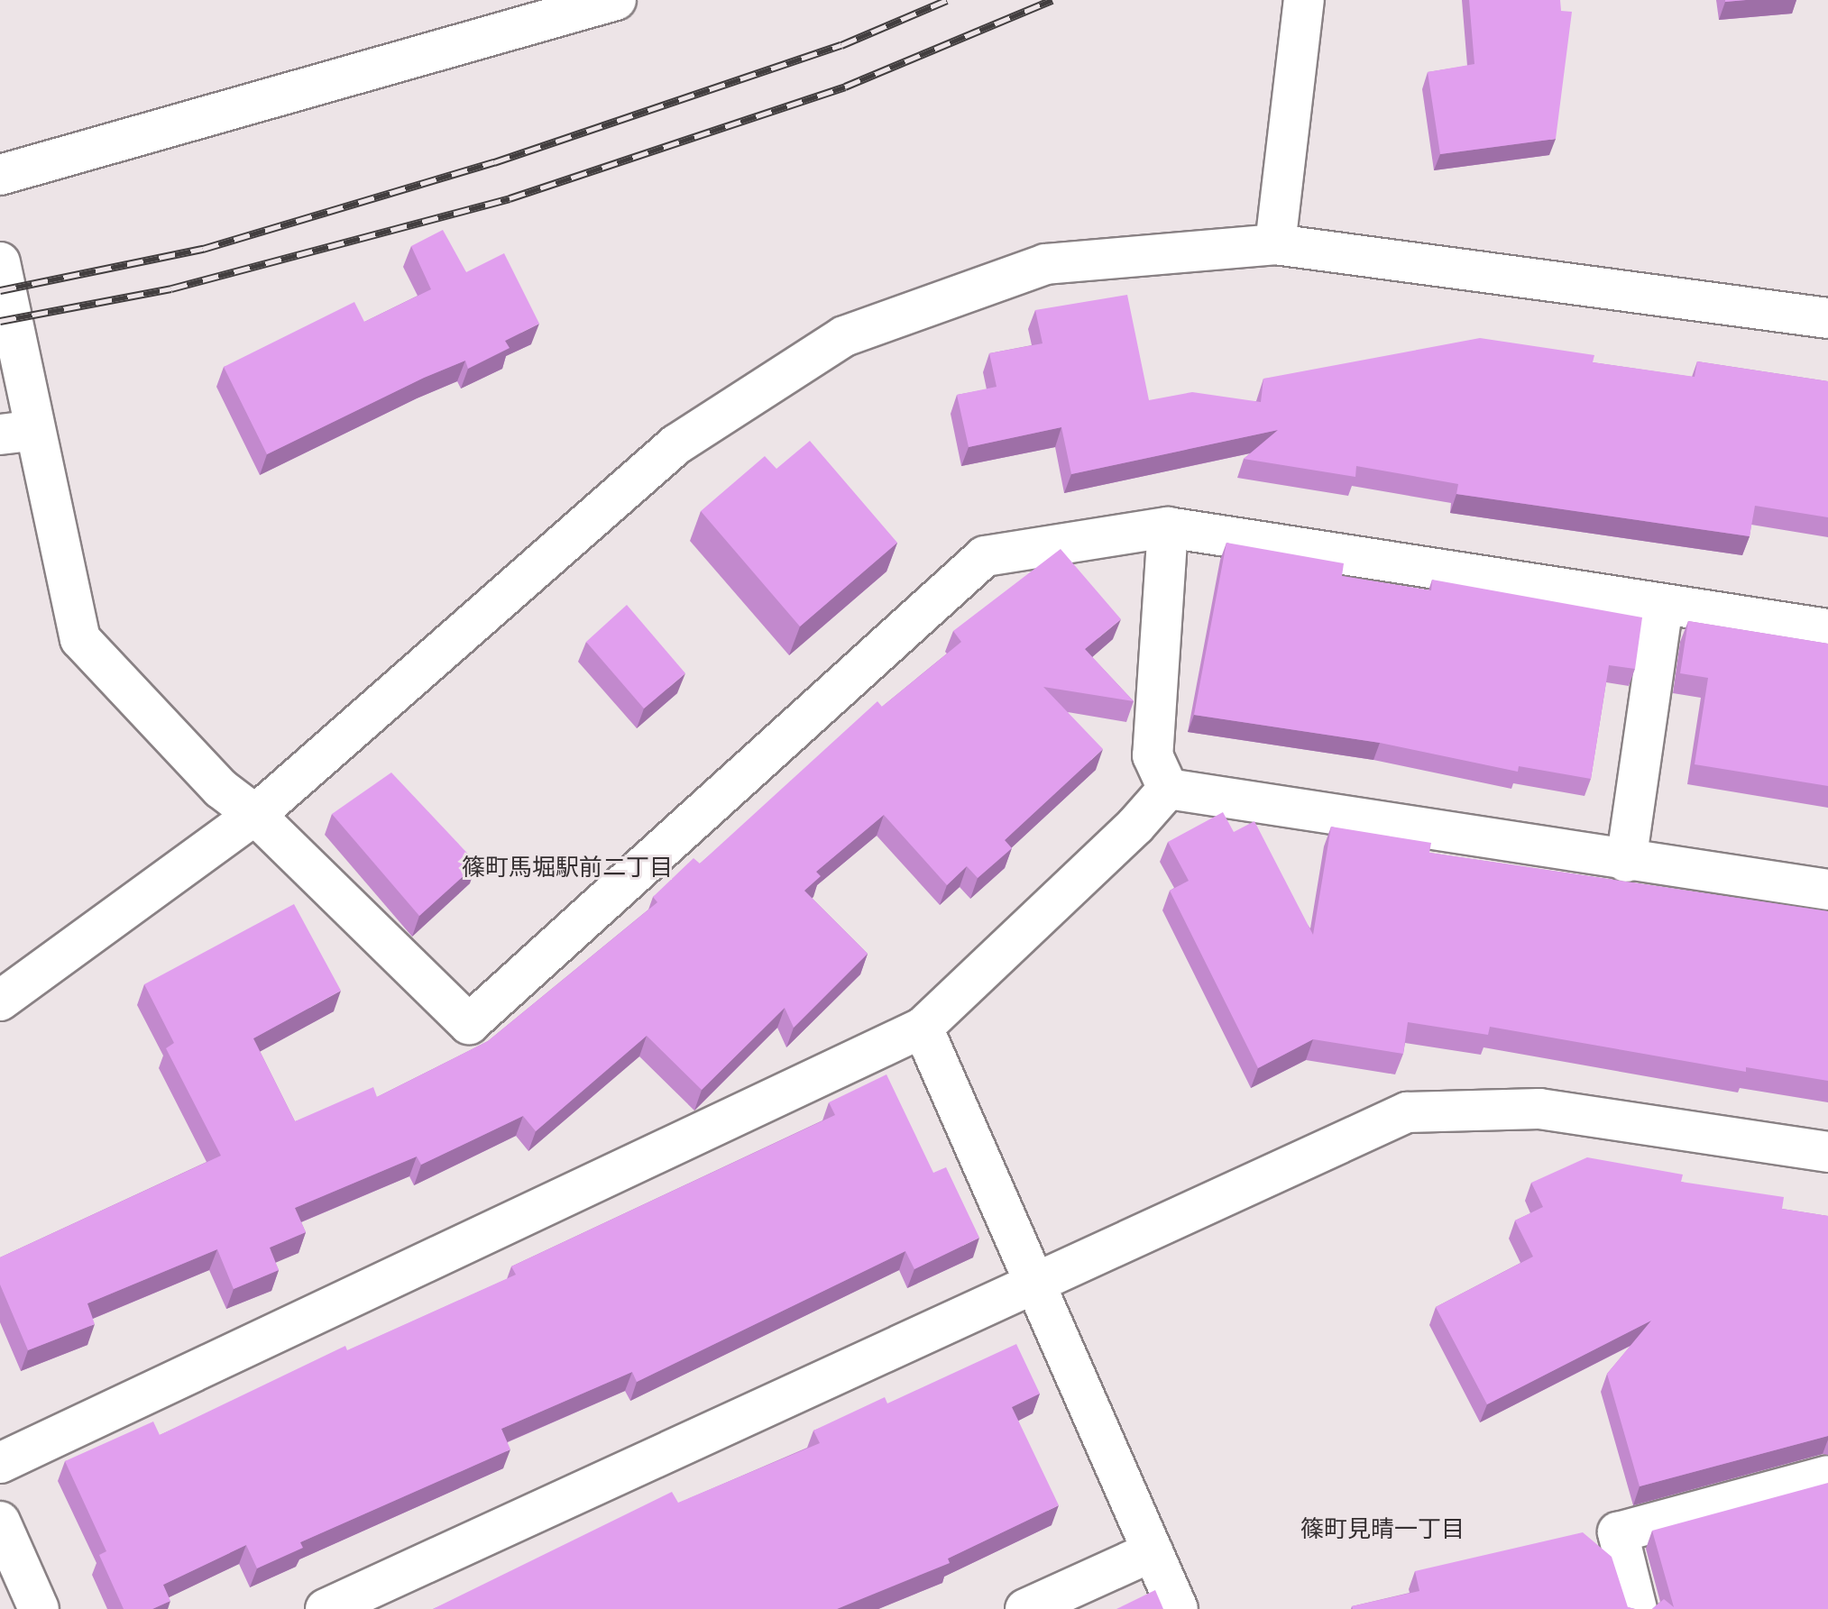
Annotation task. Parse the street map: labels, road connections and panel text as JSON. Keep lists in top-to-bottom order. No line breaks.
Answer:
{"districts":["篠町馬堀駅前二丁目","篠町見晴一丁目"]}
